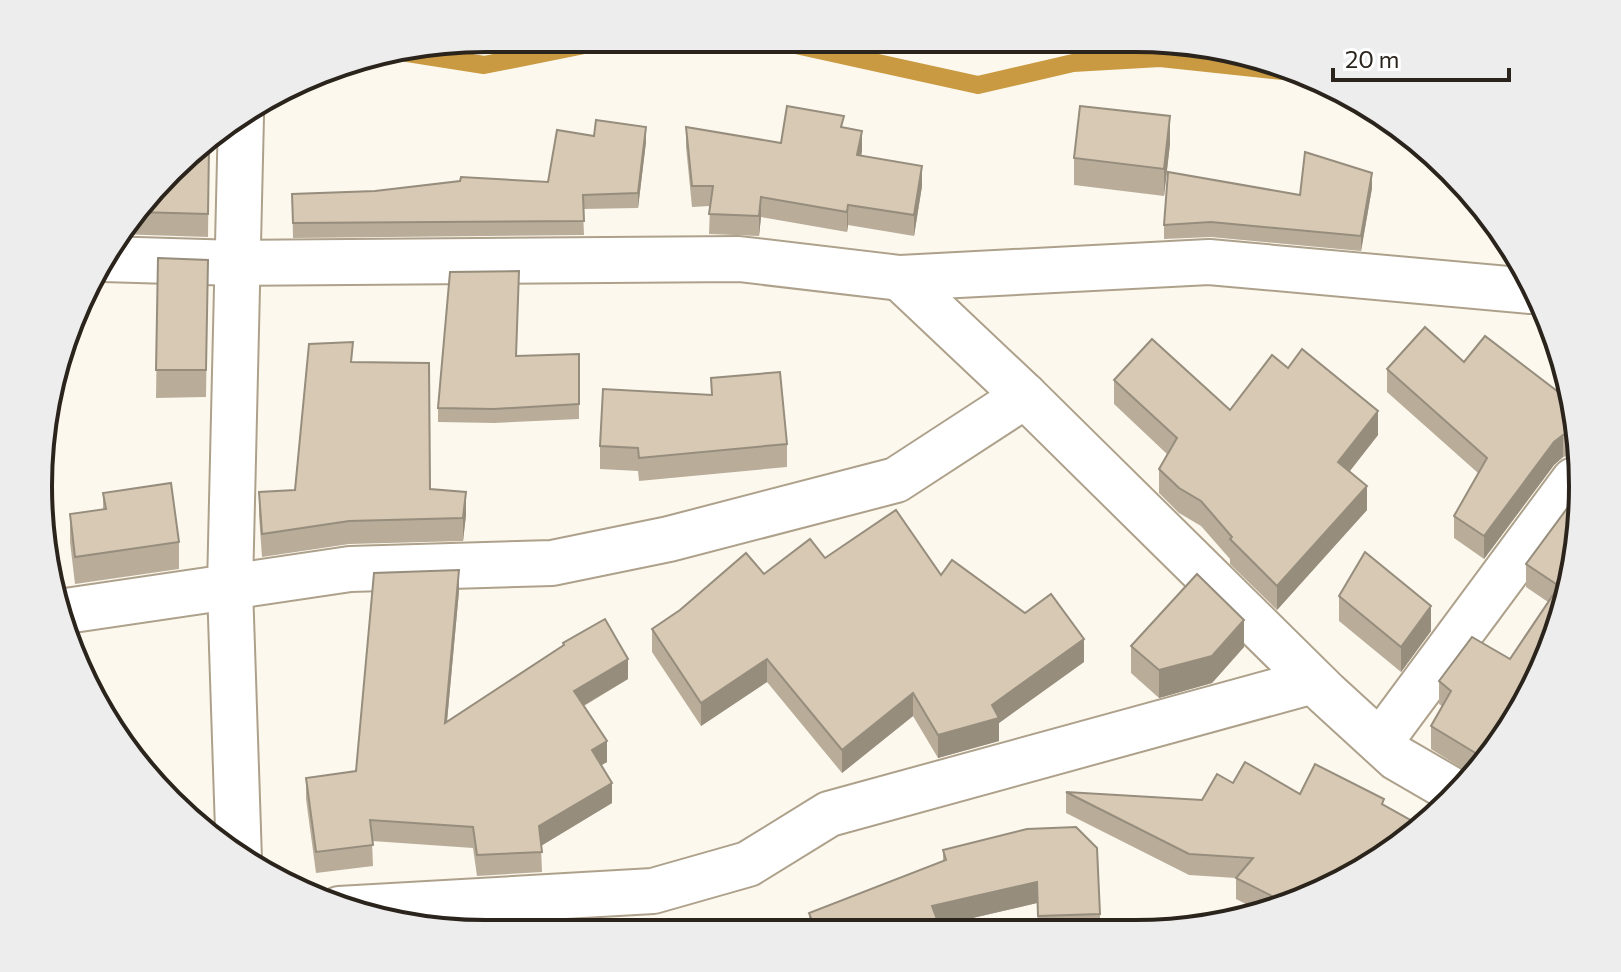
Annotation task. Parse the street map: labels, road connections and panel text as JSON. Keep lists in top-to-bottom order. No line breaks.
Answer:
{"scale_bar":"20 m"}
